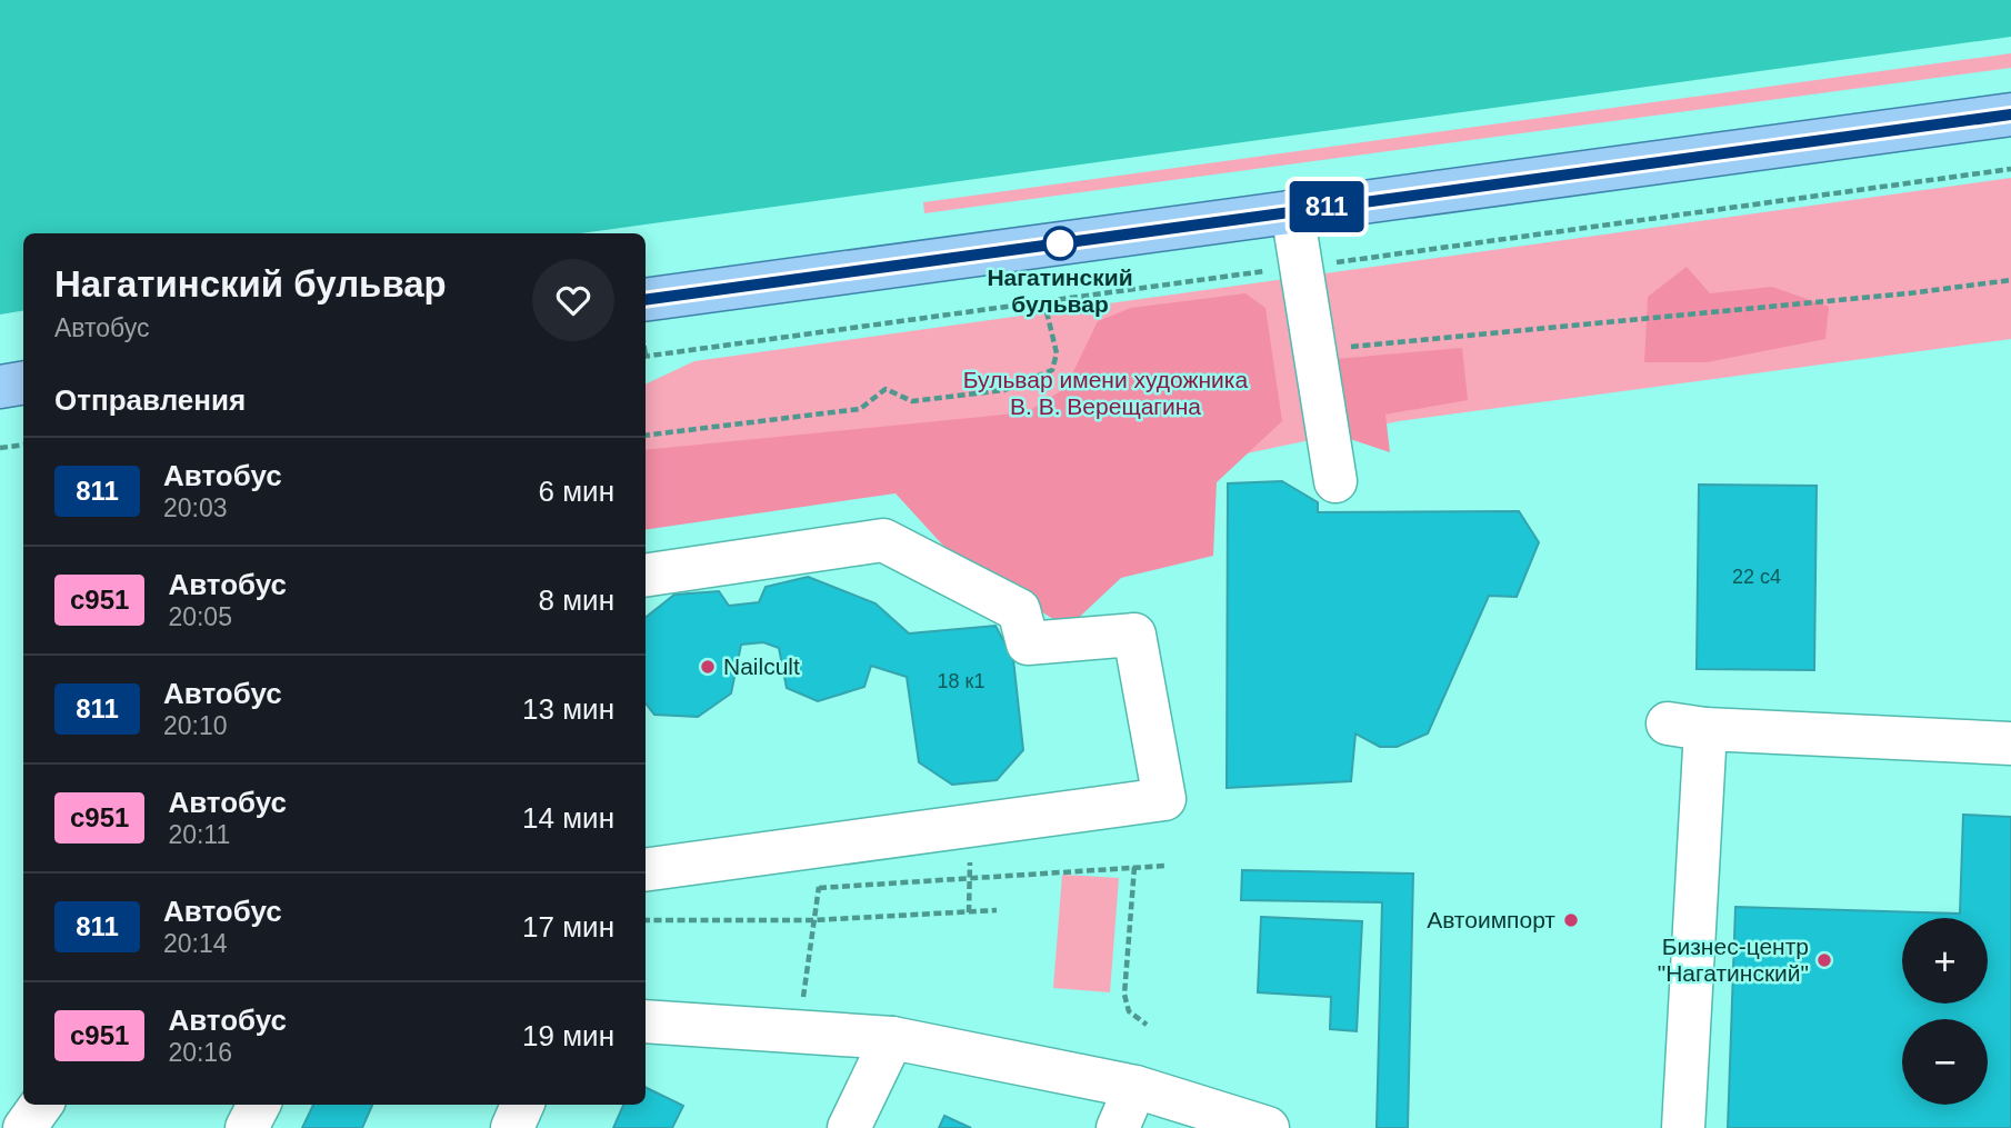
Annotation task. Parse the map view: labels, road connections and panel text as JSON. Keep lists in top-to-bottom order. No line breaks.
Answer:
{"parks":["Бульвар имени художника В. В. Верещагина"],"places":["Нагатинский бульвар","Nailcult","Автоимпорт","Бизнес-центр \"Нагатинский\""],"lines":["bus line 811"],"house_numbers":["22 с4","18 к1"],"page":{"on_map":"811","heading":[["Нагатинский бульвар","Автобус"],"Отправления"],"list":[{"mark":"811","name":"Автобус","note":"20:03","value":"6 мин"},{"mark":"с951","name":"Автобус","note":"20:05","value":"8 мин"},{"mark":"811","name":"Автобус","note":"20:10","value":"13 мин"},{"mark":"с951","name":"Автобус","note":"20:11","value":"14 мин"},{"mark":"811","name":"Автобус","note":"20:14","value":"17 мин"},{"mark":"с951","name":"Автобус","note":"20:16","value":"19 мин"}],"map_buttons":["+","−"]}}
